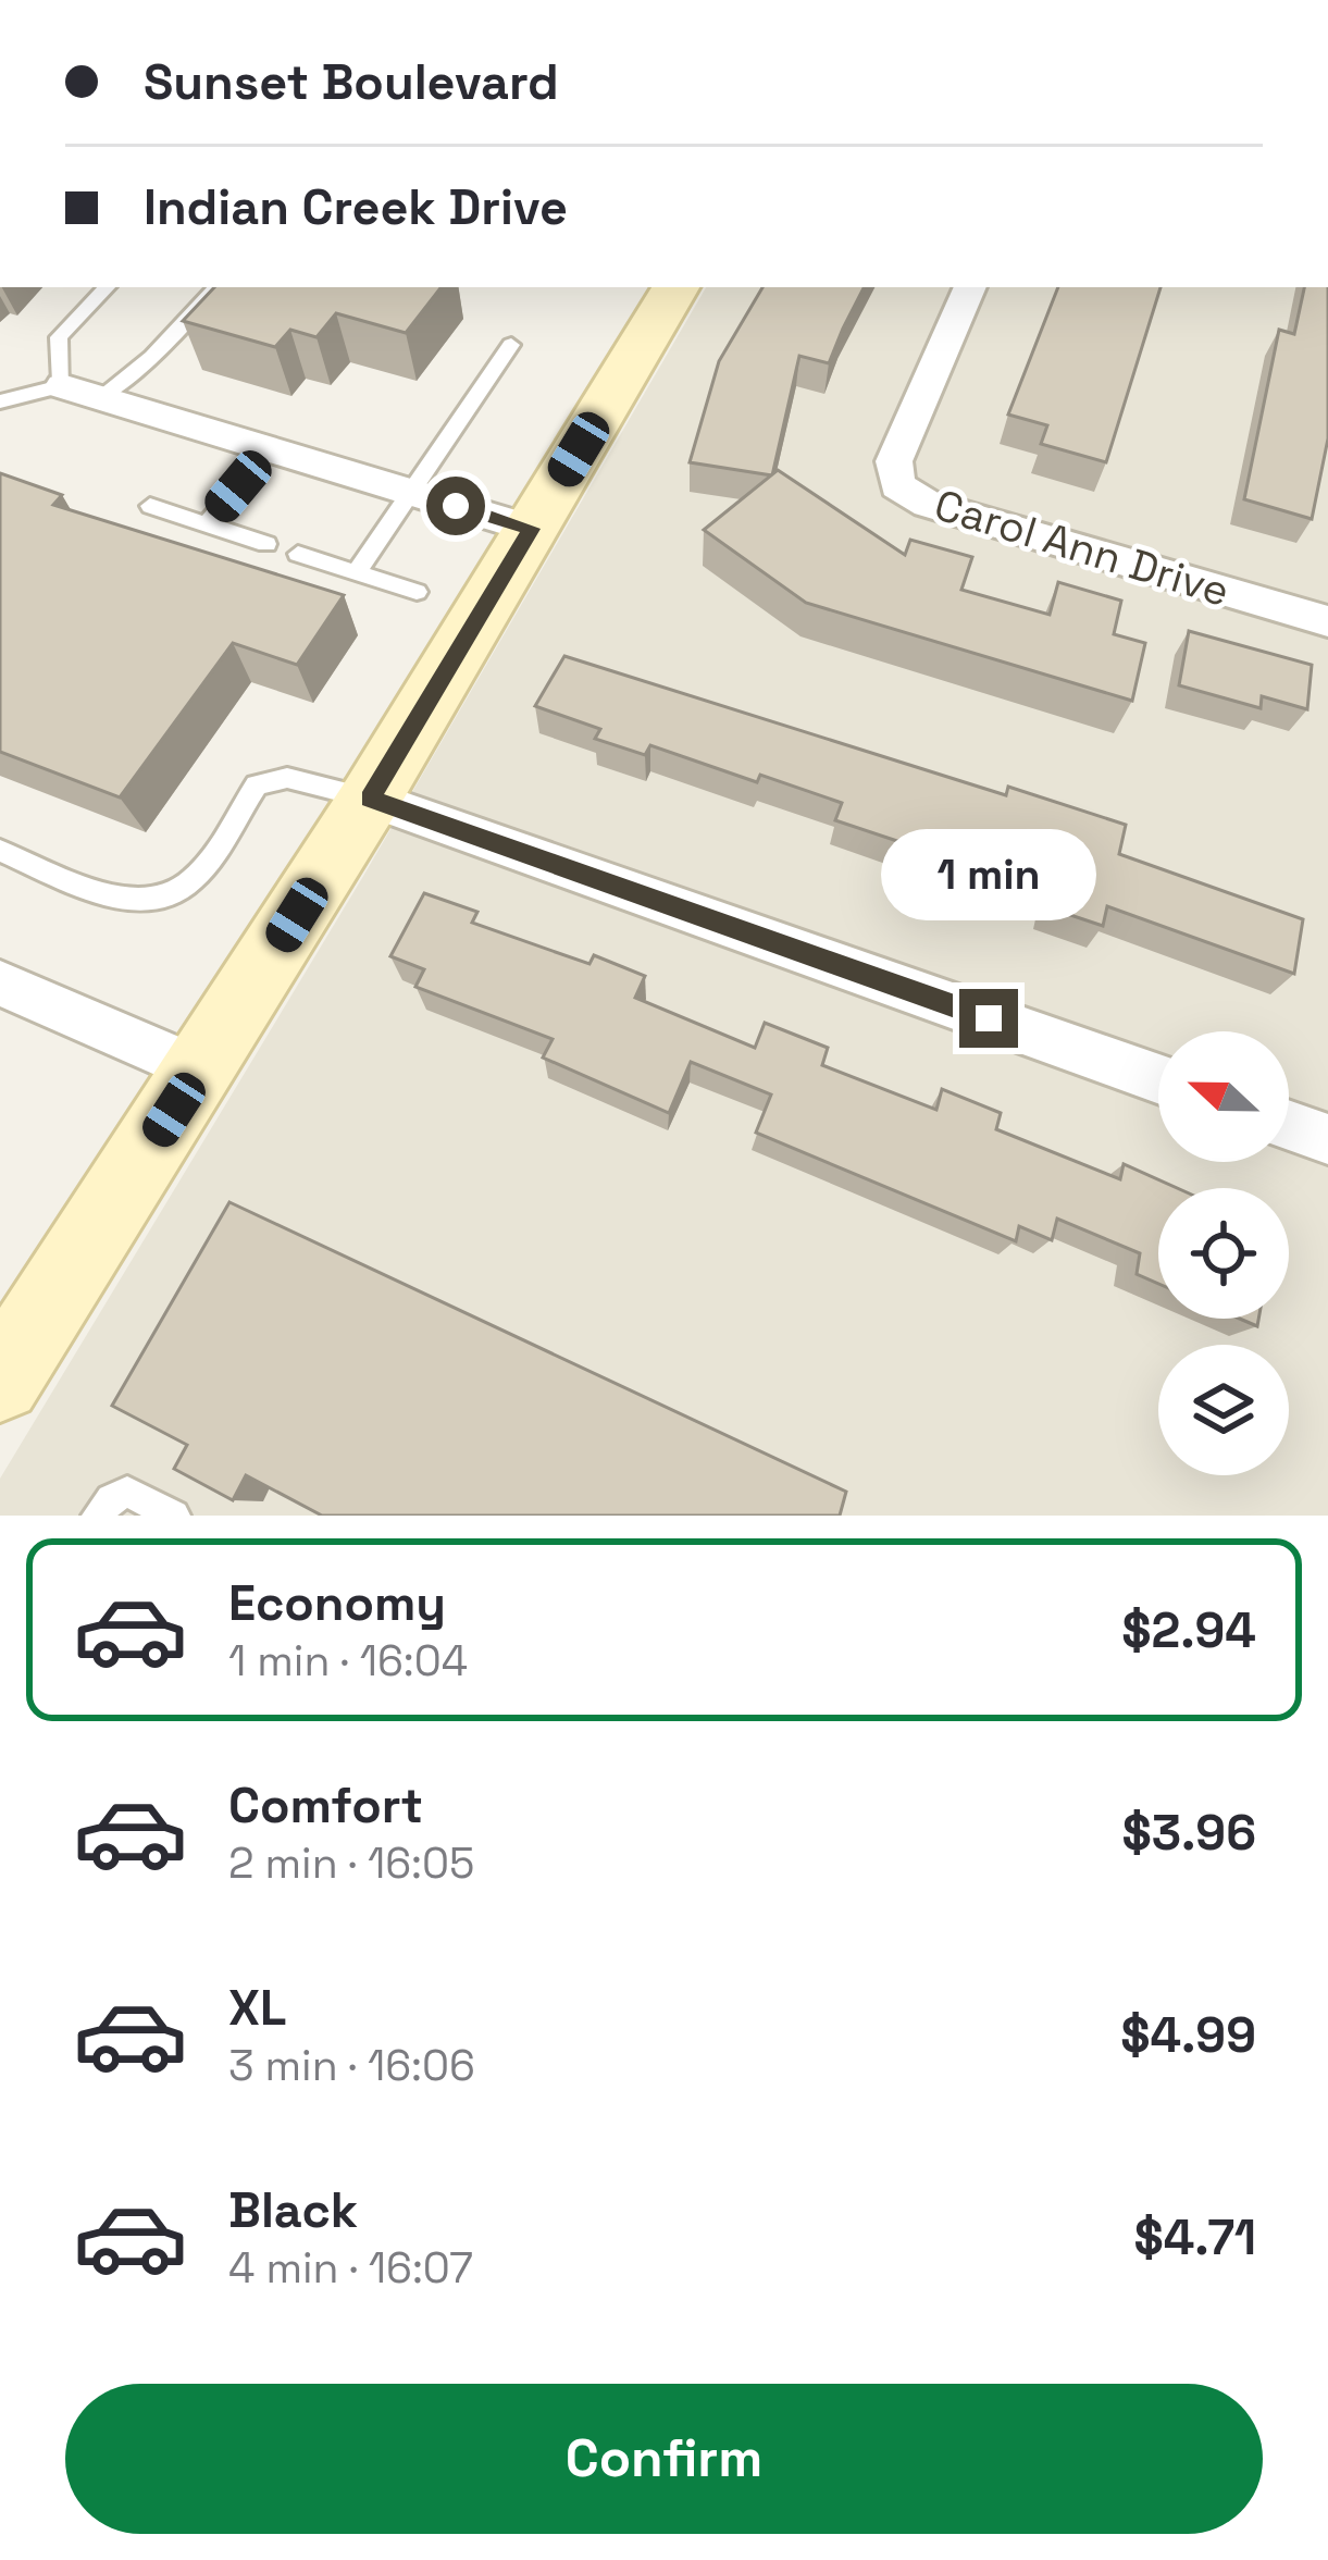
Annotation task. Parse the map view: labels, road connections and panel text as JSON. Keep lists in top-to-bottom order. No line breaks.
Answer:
{"streets":{"street":["Carol Ann Drive"]},"north":"left","page":{"banner":["Sunset Boulevard","Indian Creek Drive"],"bubble":"1 min","list":[{"name":"Economy","note":"1 min · 16:04","value":"$2.94"},{"name":"Comfort","note":"2 min · 16:05","value":"$3.96"},{"name":"XL","note":"3 min · 16:06","value":"$4.99"},{"name":"Black","note":"4 min · 16:07","value":"$4.71"}],"buttons":"Confirm"}}
